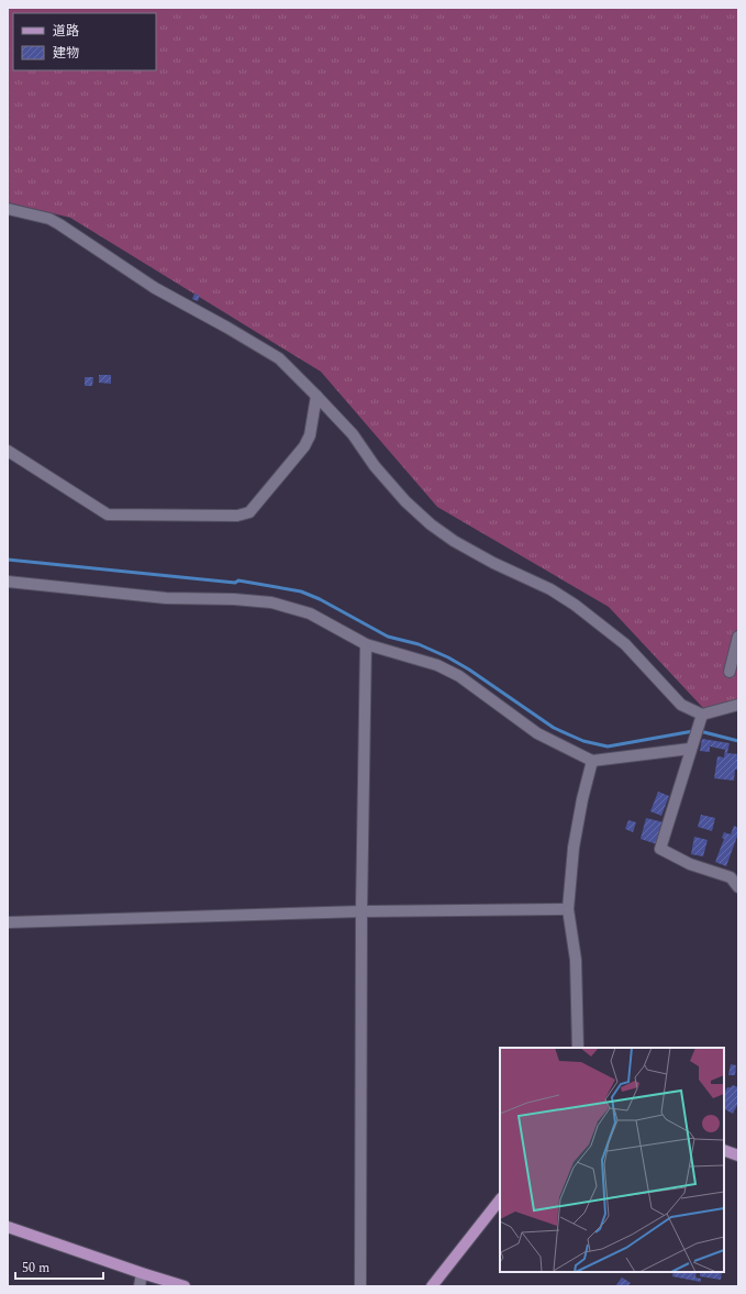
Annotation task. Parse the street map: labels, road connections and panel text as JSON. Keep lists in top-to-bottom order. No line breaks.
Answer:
{"legend":["道路","建物"],"scale_bar":"50 m"}
